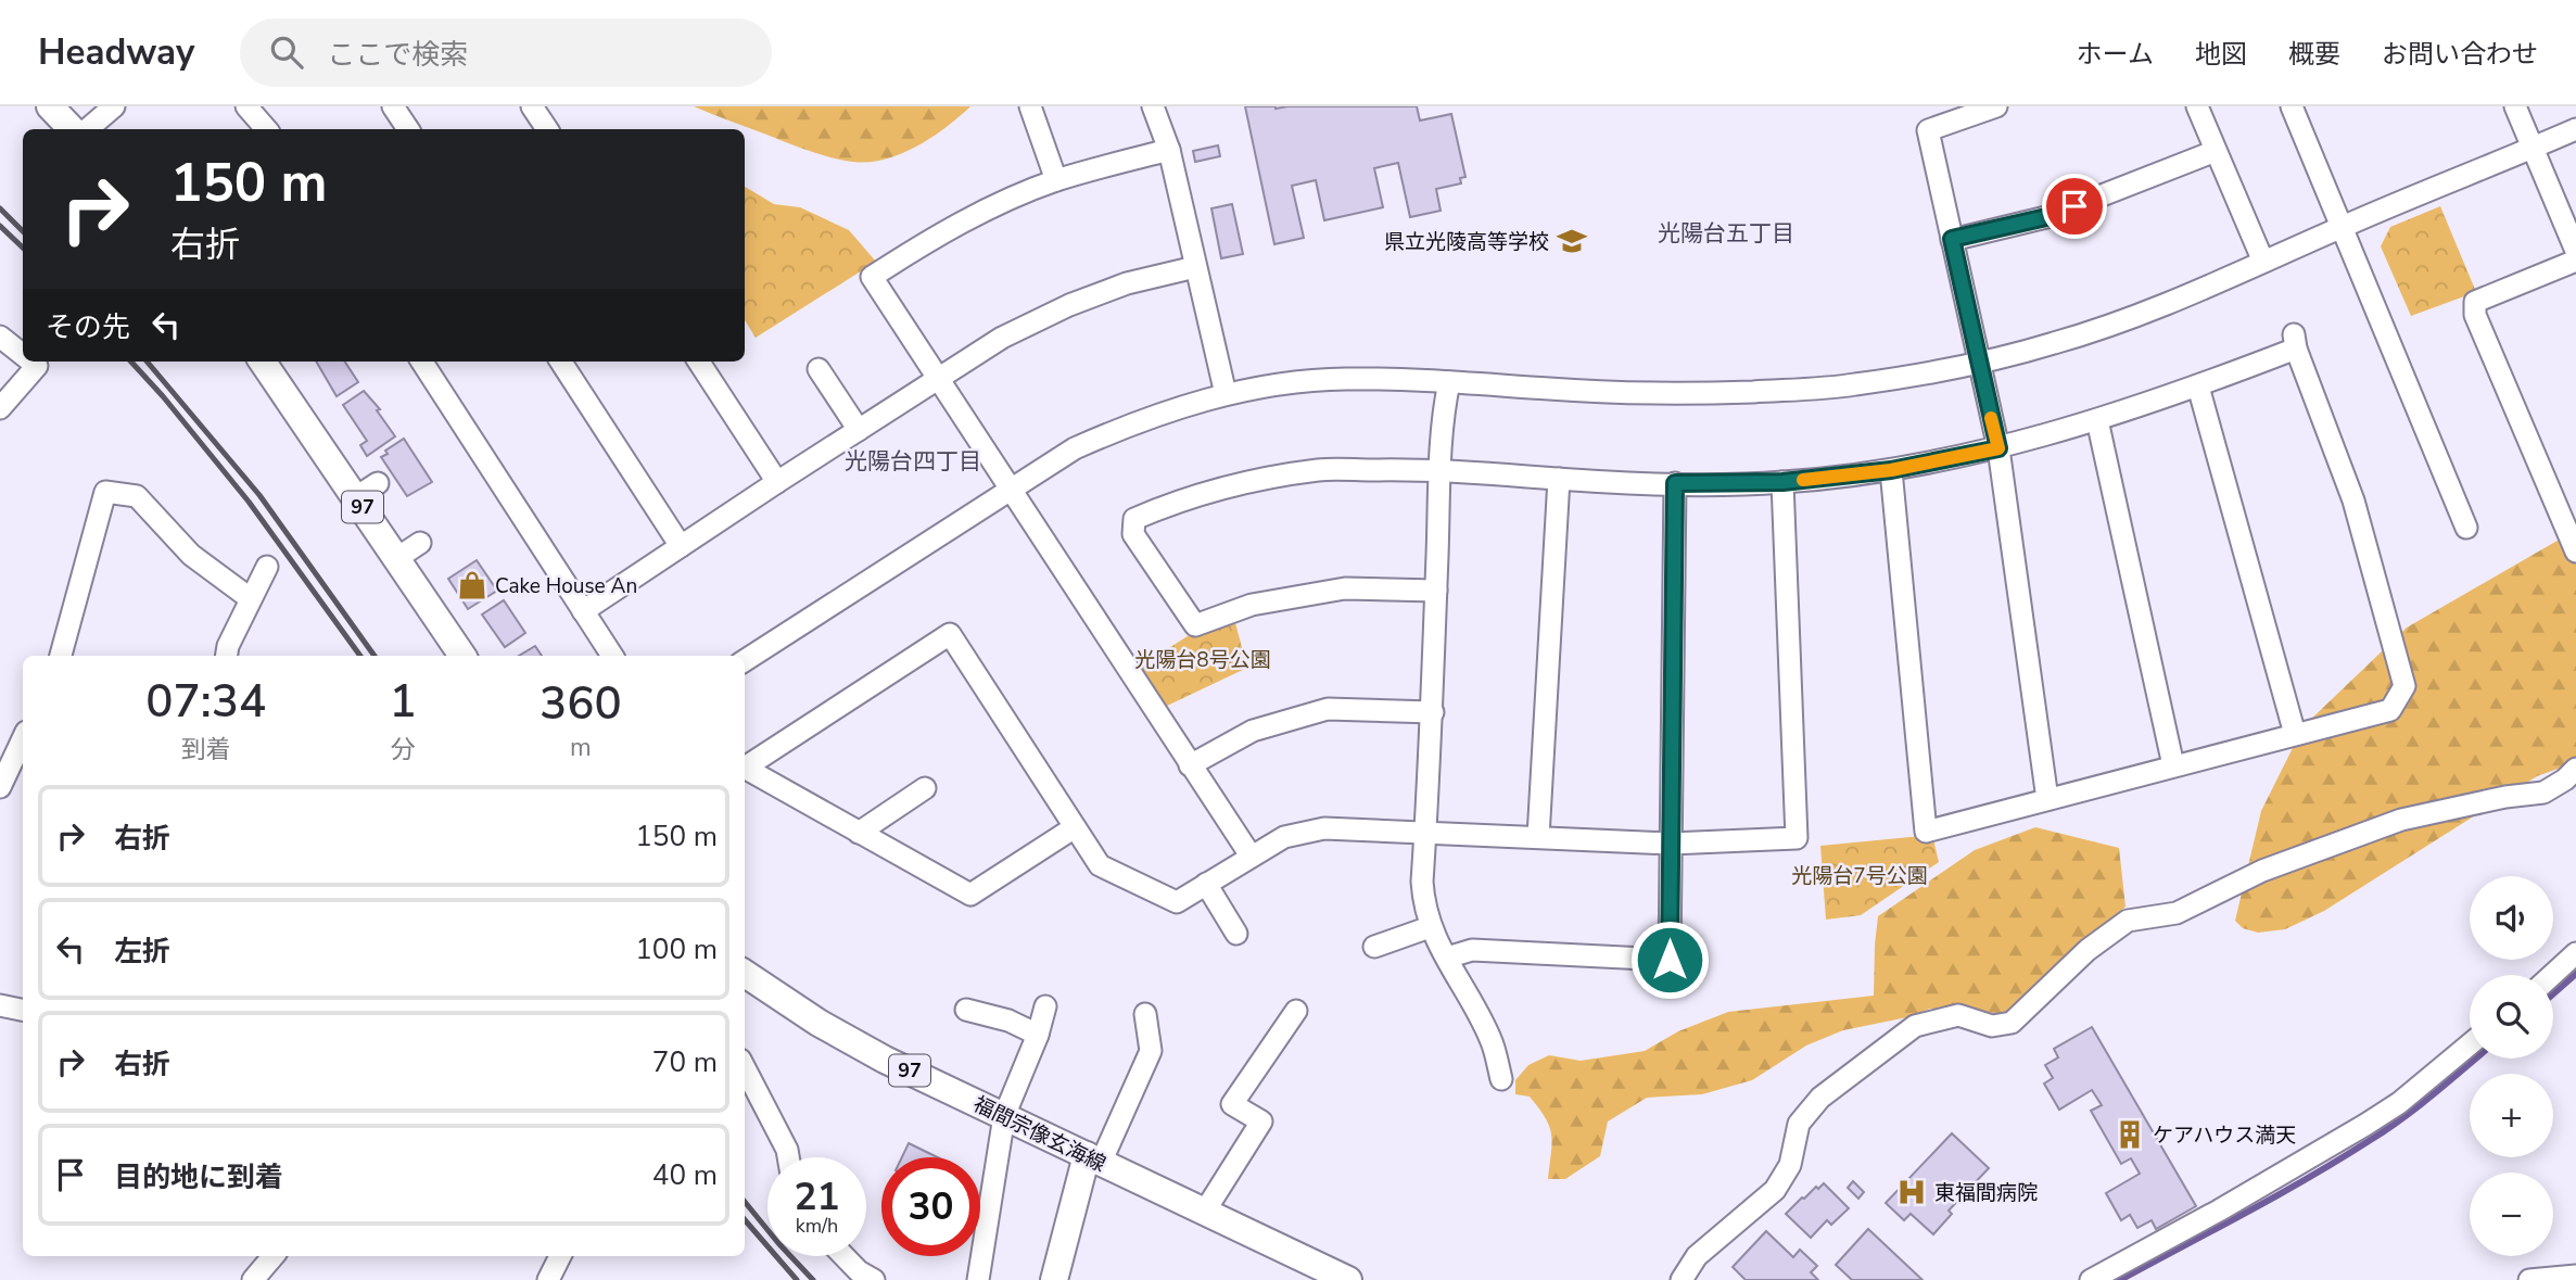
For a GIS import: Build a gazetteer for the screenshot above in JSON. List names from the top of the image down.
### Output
{
  "streets": {
    "main road": ["97", "福間宗像玄海線"]
  },
  "districts": ["光陽台五丁目", "光陽台四丁目"],
  "parks": ["光陽台8号公園", "光陽台7号公園"],
  "places": {
    "school or university": ["県立光陵高等学校"],
    "shop": ["Cake House An"],
    "building": ["ケアハウス満天"],
    "hospital": ["東福間病院"]
  },
  "page": {
    "header": "Headway",
    "search": "ここで検索",
    "nav": [
      "ホーム",
      "地図",
      "概要",
      "お問い合わせ"
    ],
    "turn": ["150 m", "右折"],
    "then": "その先",
    "eta": [
      "07:34",
      "到着",
      "1",
      "分",
      "360",
      "m"
    ],
    "list": [
      {
        "name": "右折",
        "value": "150 m"
      },
      {
        "name": "左折",
        "value": "100 m"
      },
      {
        "name": "右折",
        "value": "70 m"
      },
      {
        "name": "目的地に到着",
        "value": "40 m"
      }
    ],
    "map_buttons": ["+", "−"],
    "speed": "21 km/h",
    "limit": "30"
  }
}
